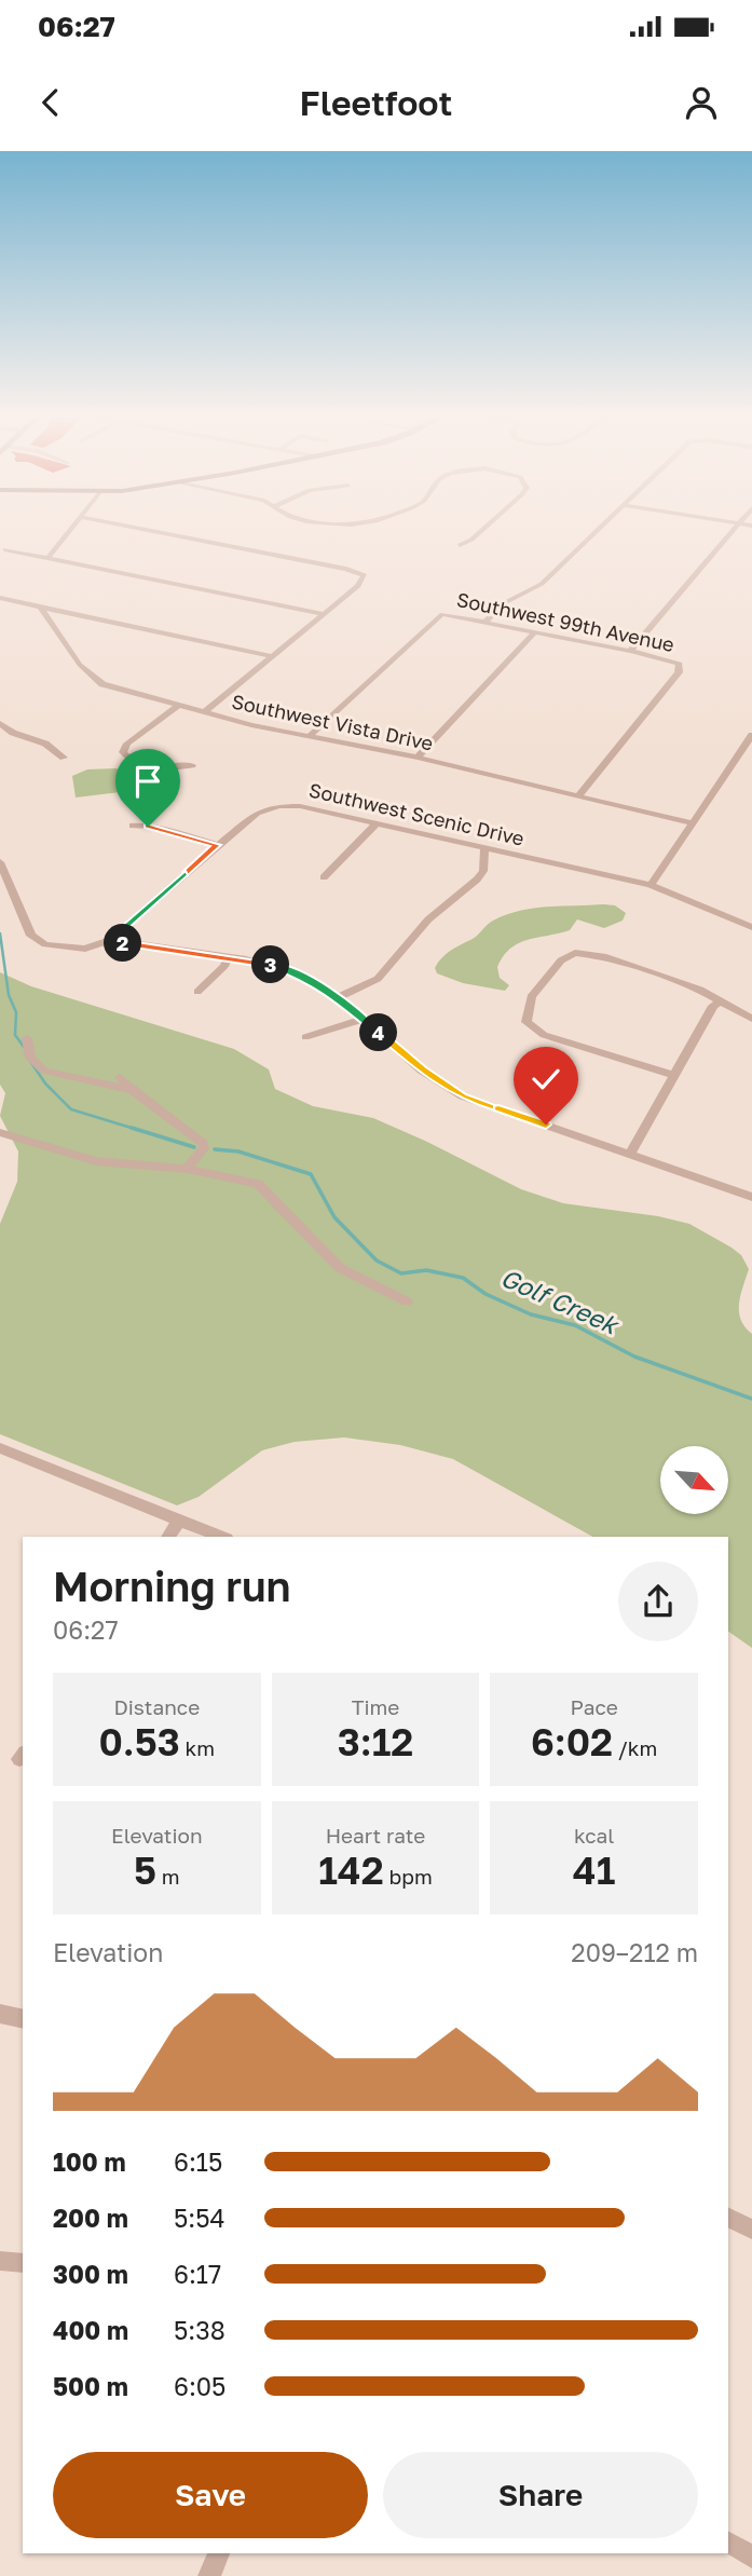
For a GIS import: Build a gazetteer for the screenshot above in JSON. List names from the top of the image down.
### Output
{
  "streets": {
    "street": ["Southwest 99th Avenue", "Southwest Vista Drive", "Southwest Scenic Drive"]
  },
  "crossings": [
    ["Southwest 99th Avenue", "Southwest Vista Drive"]
  ],
  "water": ["Golf Creek"],
  "north": "bottom right",
  "page": {
    "status": "06:27",
    "header": "Fleetfoot",
    "pins": ["2", "3", "4"],
    "heading": ["Morning run", "06:27"],
    "stats": [
      ["Distance", "0.53 km"],
      ["Time", "3:12"],
      ["Pace", "6:02 /km"],
      ["Elevation", "5 m"],
      ["Heart rate", "142 bpm"],
      ["kcal", "41"]
    ],
    "chart": ["Elevation", "209–212 m"],
    "list": [
      {
        "name": "100 m",
        "note": "6:15"
      },
      {
        "name": "200 m",
        "note": "5:54"
      },
      {
        "name": "300 m",
        "note": "6:17"
      },
      {
        "name": "400 m",
        "note": "5:38"
      },
      {
        "name": "500 m",
        "note": "6:05"
      }
    ],
    "buttons": ["Save", "Share"]
  }
}
